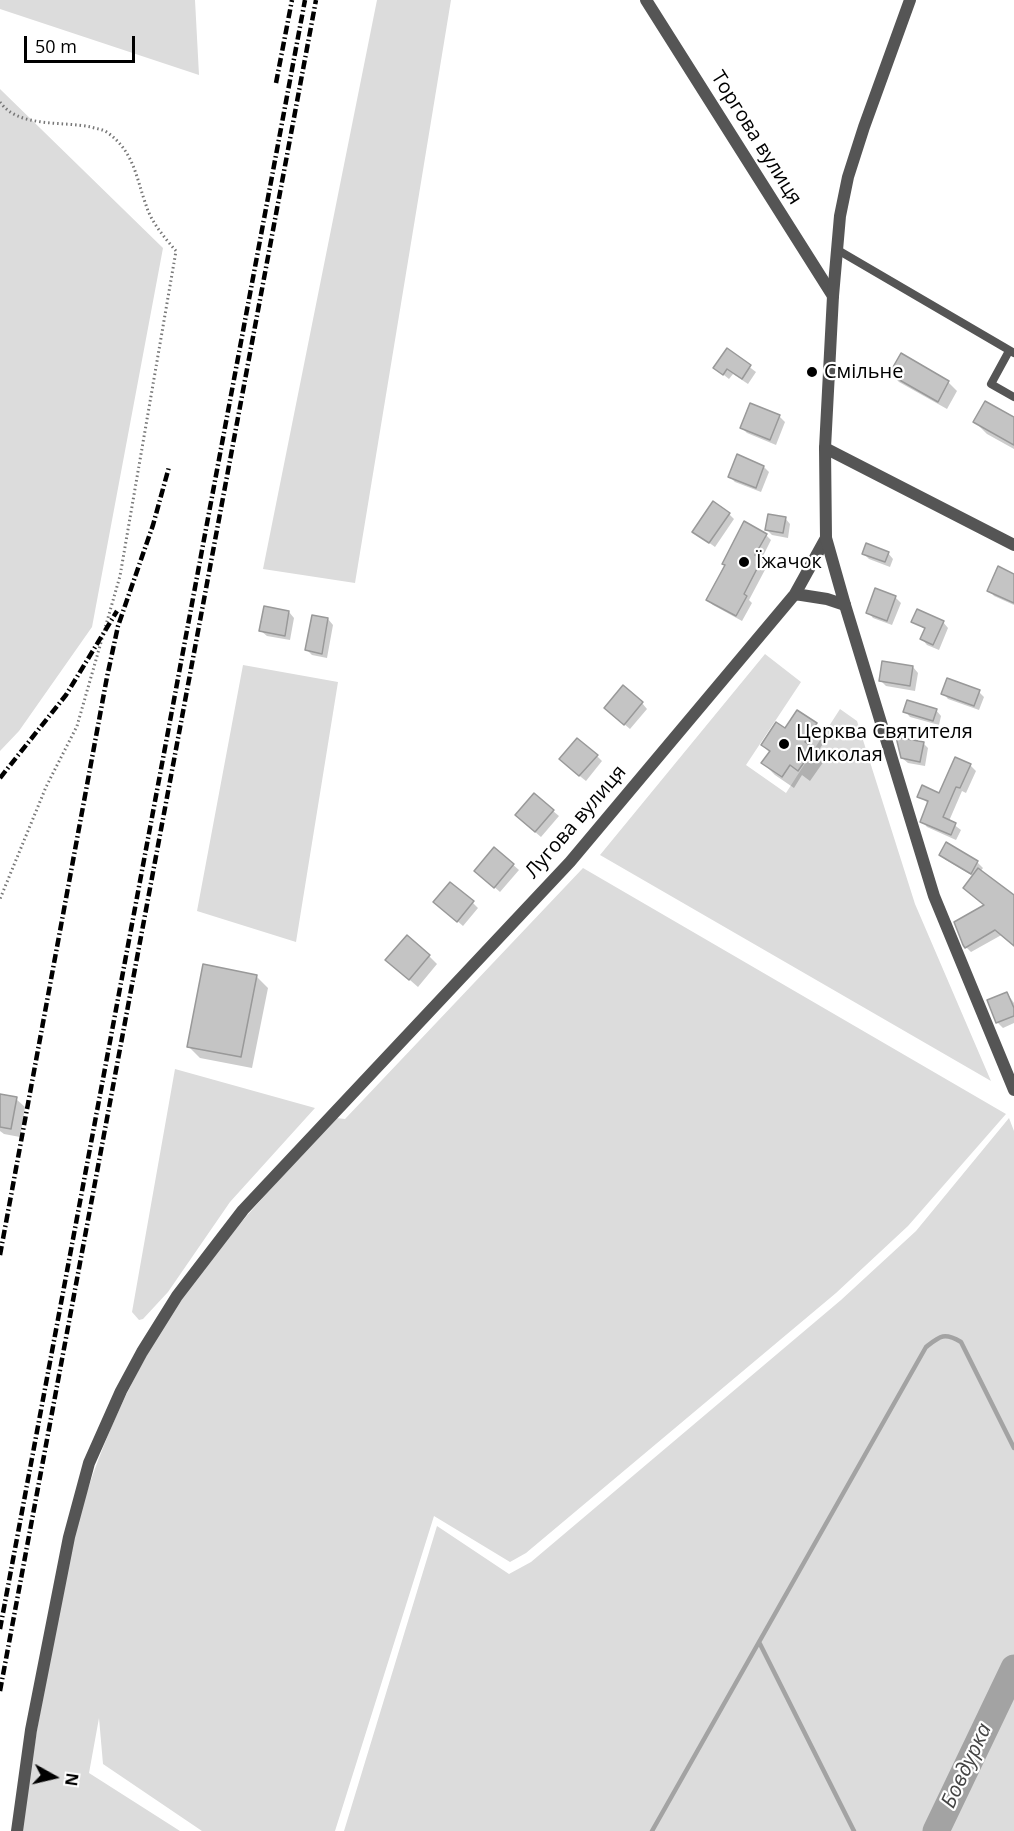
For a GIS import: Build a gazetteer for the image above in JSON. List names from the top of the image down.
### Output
{
  "streets": {
    "street": ["Торгова вулиця", "Лугова вулиця"]
  },
  "water": ["Бовдурка"],
  "places": ["Смільне", "Їжачок", "Церква Святителя Миколая"],
  "scale_bar": "50 m",
  "north": "right"
}
